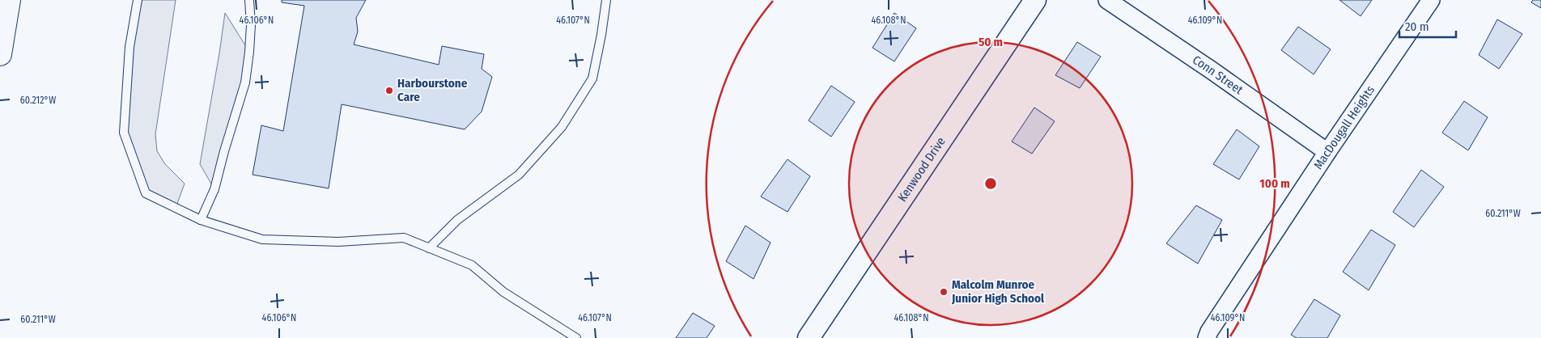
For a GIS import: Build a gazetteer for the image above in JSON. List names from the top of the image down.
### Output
{
  "streets": {
    "street": ["Conn Street", "MacDougall Heights", "Kenwood Drive"]
  },
  "crossings": [
    ["Conn Street", "MacDougall Heights"]
  ],
  "places": ["Harbourstone Care", "Malcolm Munroe Junior High School"],
  "scale_bar": "20 m",
  "coordinates": [
    "46.107°N",
    "46.109°N",
    "46.106°N",
    "46.108°N",
    "60.212°W",
    "60.211°W"
  ],
  "rings": ["50 m", "100 m"]
}
